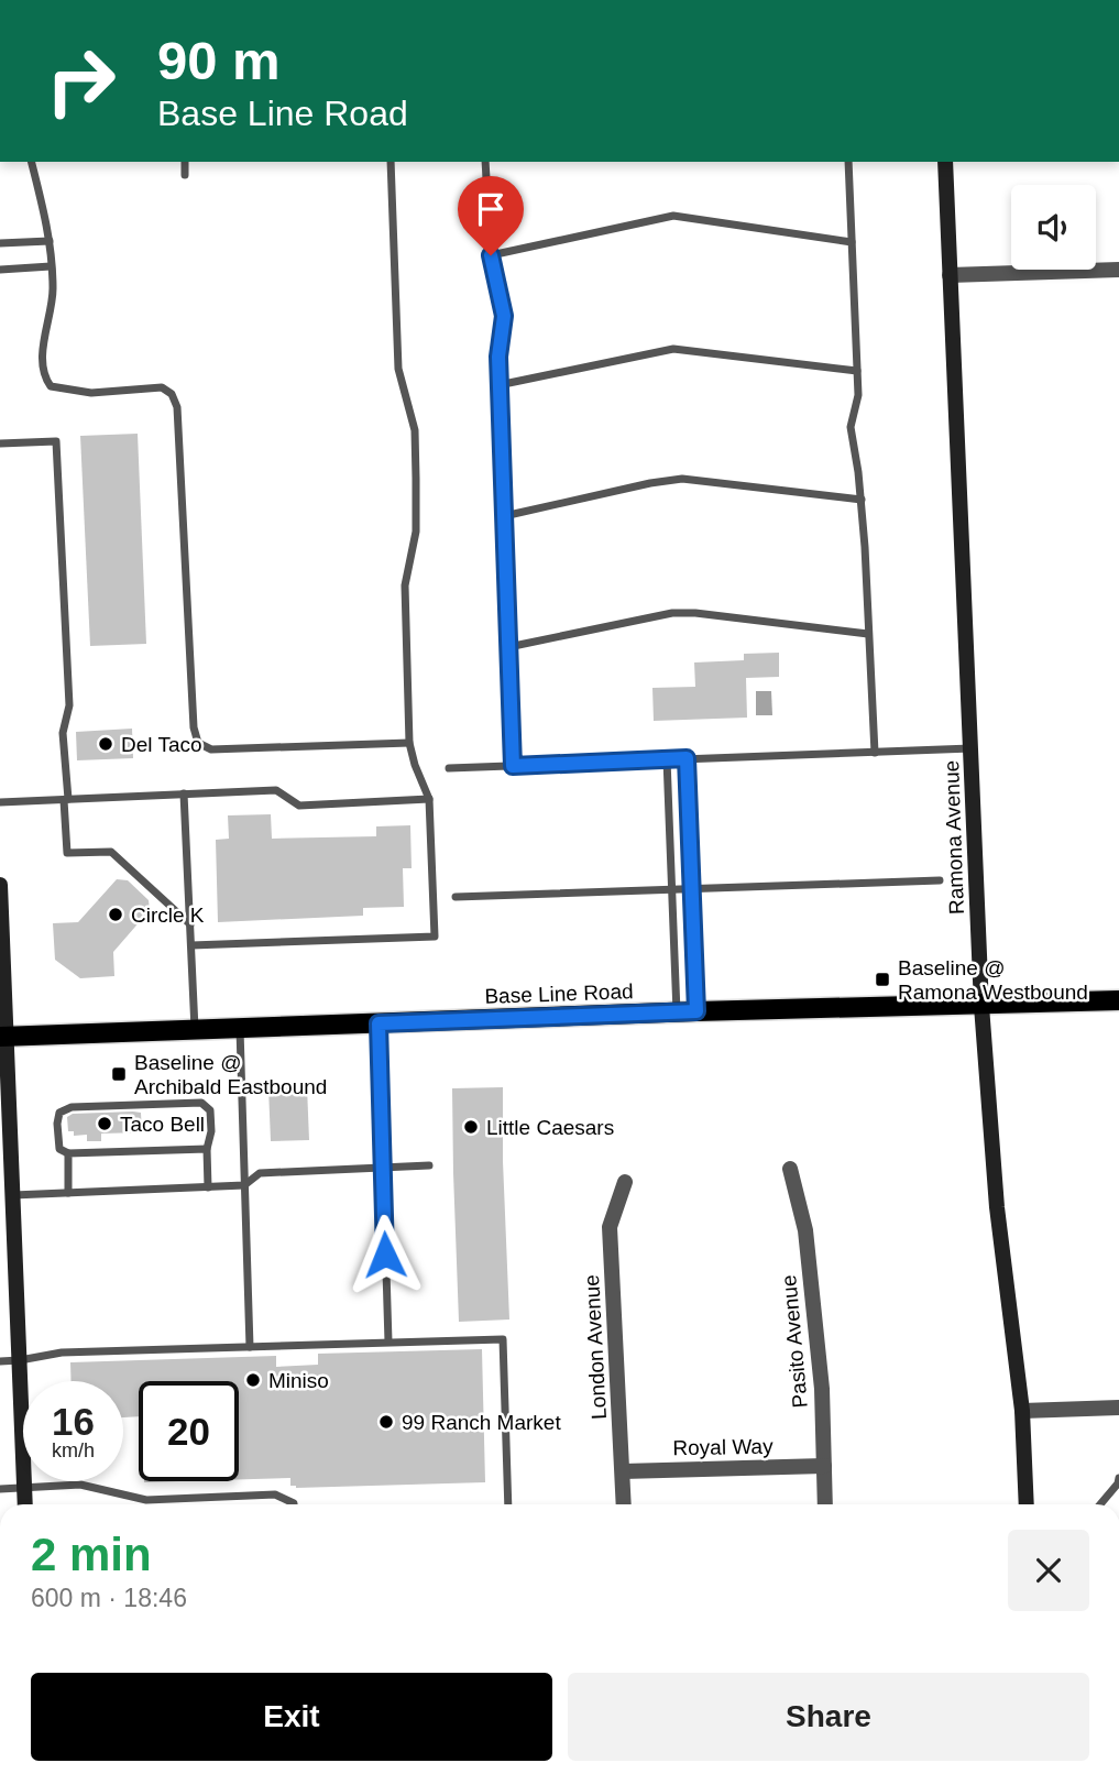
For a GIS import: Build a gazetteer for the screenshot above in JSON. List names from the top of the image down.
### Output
{
  "streets": {
    "main road": ["Base Line Road"],
    "street": [
      "Ramona Avenue",
      "Pasito Avenue",
      "London Avenue",
      "Royal Way"
    ]
  },
  "crossings": [
    ["Ramona Avenue", "Base Line Road"],
    ["Pasito Avenue", "Royal Way"],
    ["London Avenue", "Royal Way"]
  ],
  "places": {
    "other": [
      "Del Taco",
      "Circle K",
      "Taco Bell",
      "Little Caesars",
      "Miniso",
      "99 Ranch Market"
    ],
    "transit": ["Baseline @ Ramona Westbound", "Baseline @ Archibald Eastbound"]
  },
  "page": {
    "turn": ["90 m", "Base Line Road"],
    "speed": "16 km/h",
    "limit": "20",
    "heading": ["2 min", "600 m · 18:46"],
    "buttons": ["Exit", "Share"]
  }
}
